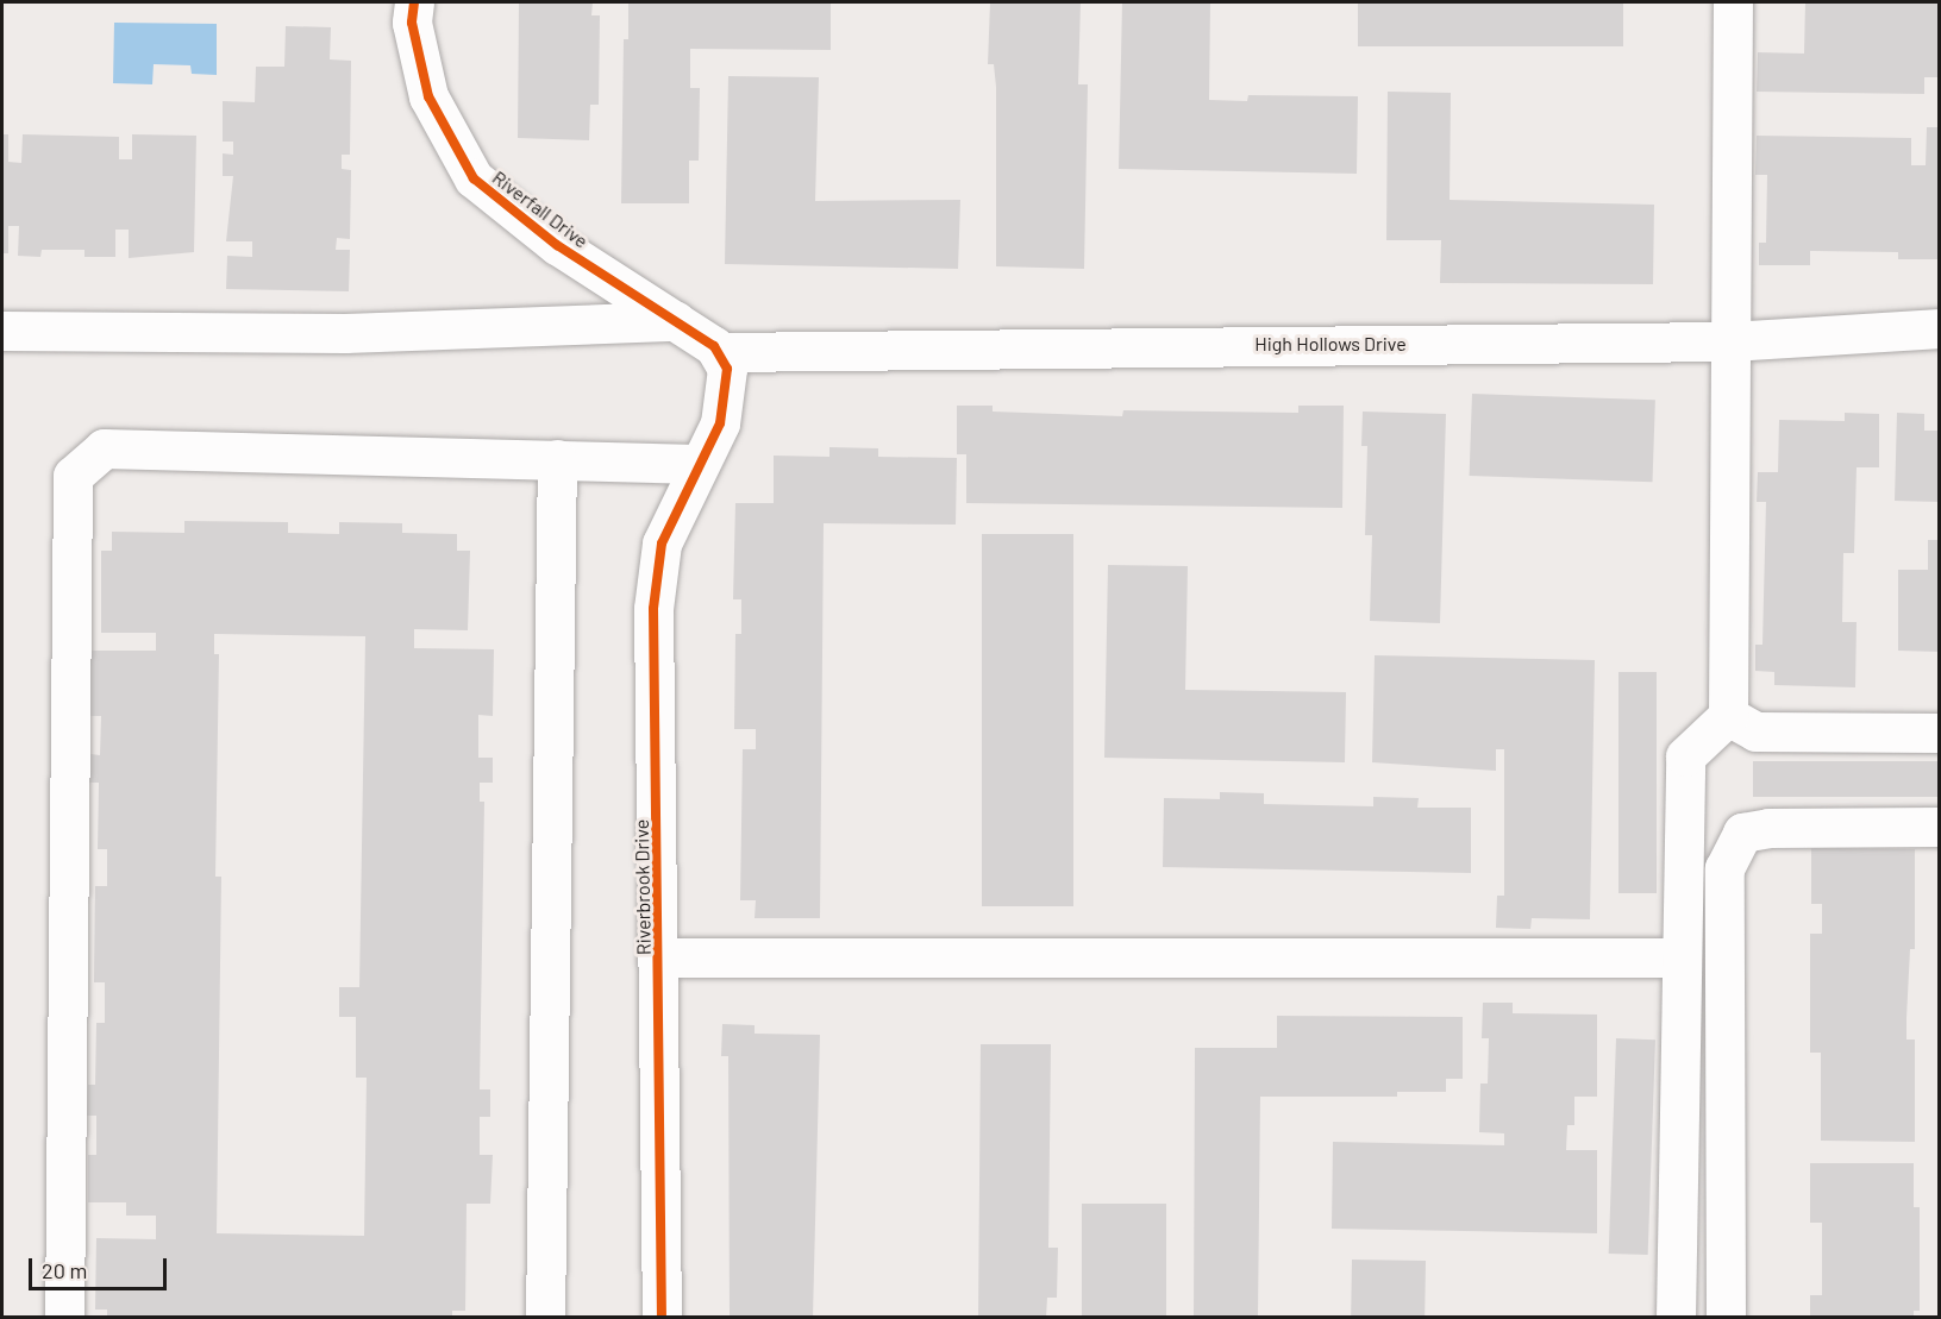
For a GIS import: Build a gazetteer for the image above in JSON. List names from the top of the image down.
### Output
{
  "streets": {
    "street": ["Riverfall Drive", "High Hollows Drive", "Riverbrook Drive"]
  },
  "scale_bar": "20 m"
}
